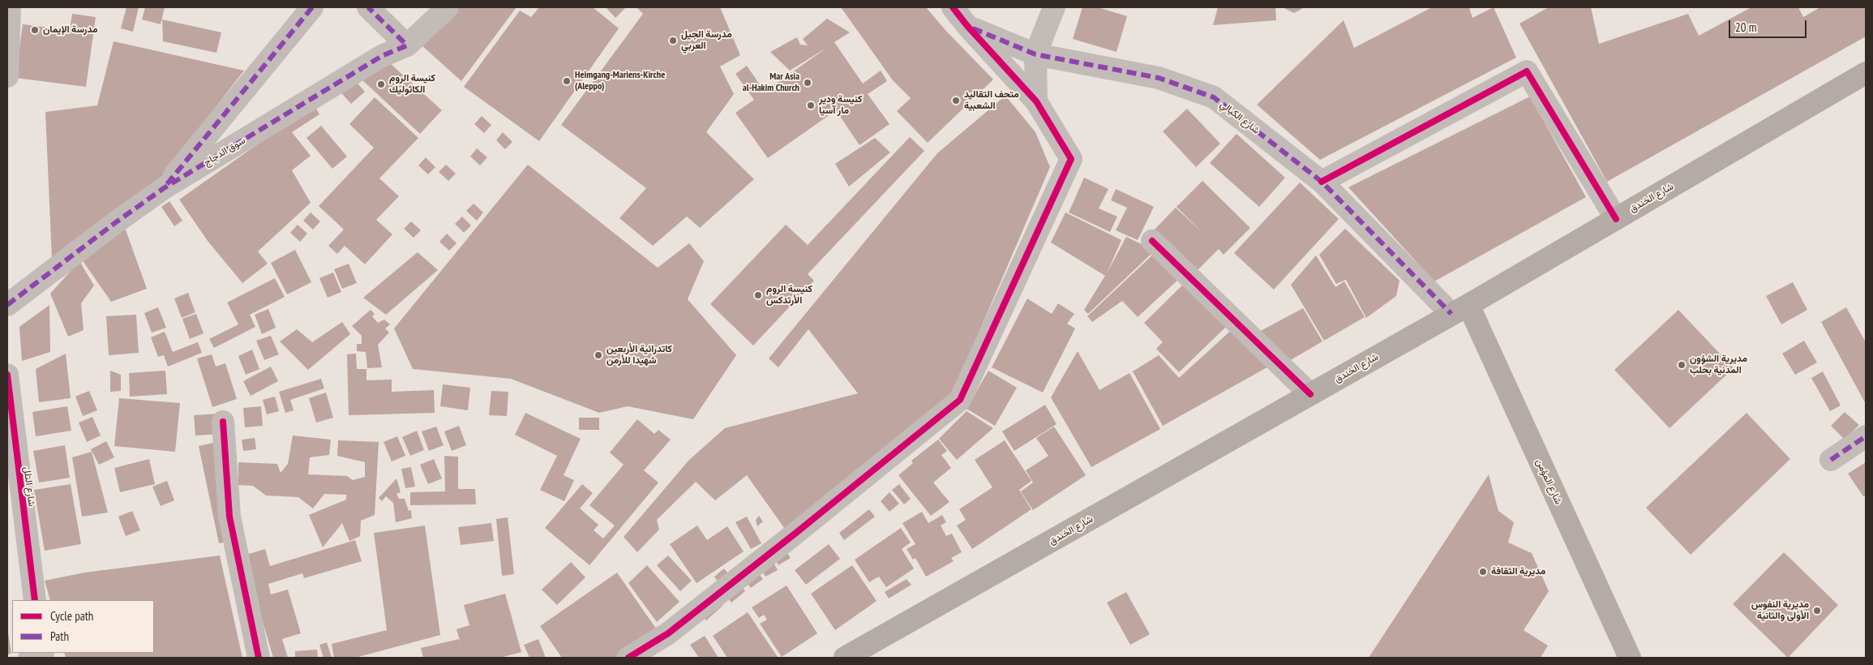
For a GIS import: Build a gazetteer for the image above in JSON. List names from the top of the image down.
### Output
{
  "streets": {
    "main road": ["شارع الخندق", "شارع المؤمن"],
    "street": ["شارع الكيالي", "سوق الدجاج", "شارع التلل"]
  },
  "crossings": [
    ["شارع الكيالي", "شارع الخندق"],
    ["شارع الكيالي", "شارع المؤمن"],
    ["شارع الخندق", "شارع المؤمن"]
  ],
  "places": [
    "مدرسة الإيمان",
    "مدرسة الجيل العربي",
    "Heimgang-Mariens-Kirche (Aleppo)",
    "Mar Asia al-Hakim Church",
    "كنيسة الروم الكاثوليك",
    "متحف التقاليد الشعبية",
    "كنيسة ودير مار آسيا",
    "كنيسة الروم الأرتدكس",
    "كاتدرائية الأربعين شهيدا للأرمن",
    "مديرية الشؤون المدنية بحلب",
    "مديرية الثقافة",
    "مديرية النفوس الأولى والثانية"
  ],
  "legend": ["Cycle path", "Path"],
  "scale_bar": "20 m"
}
